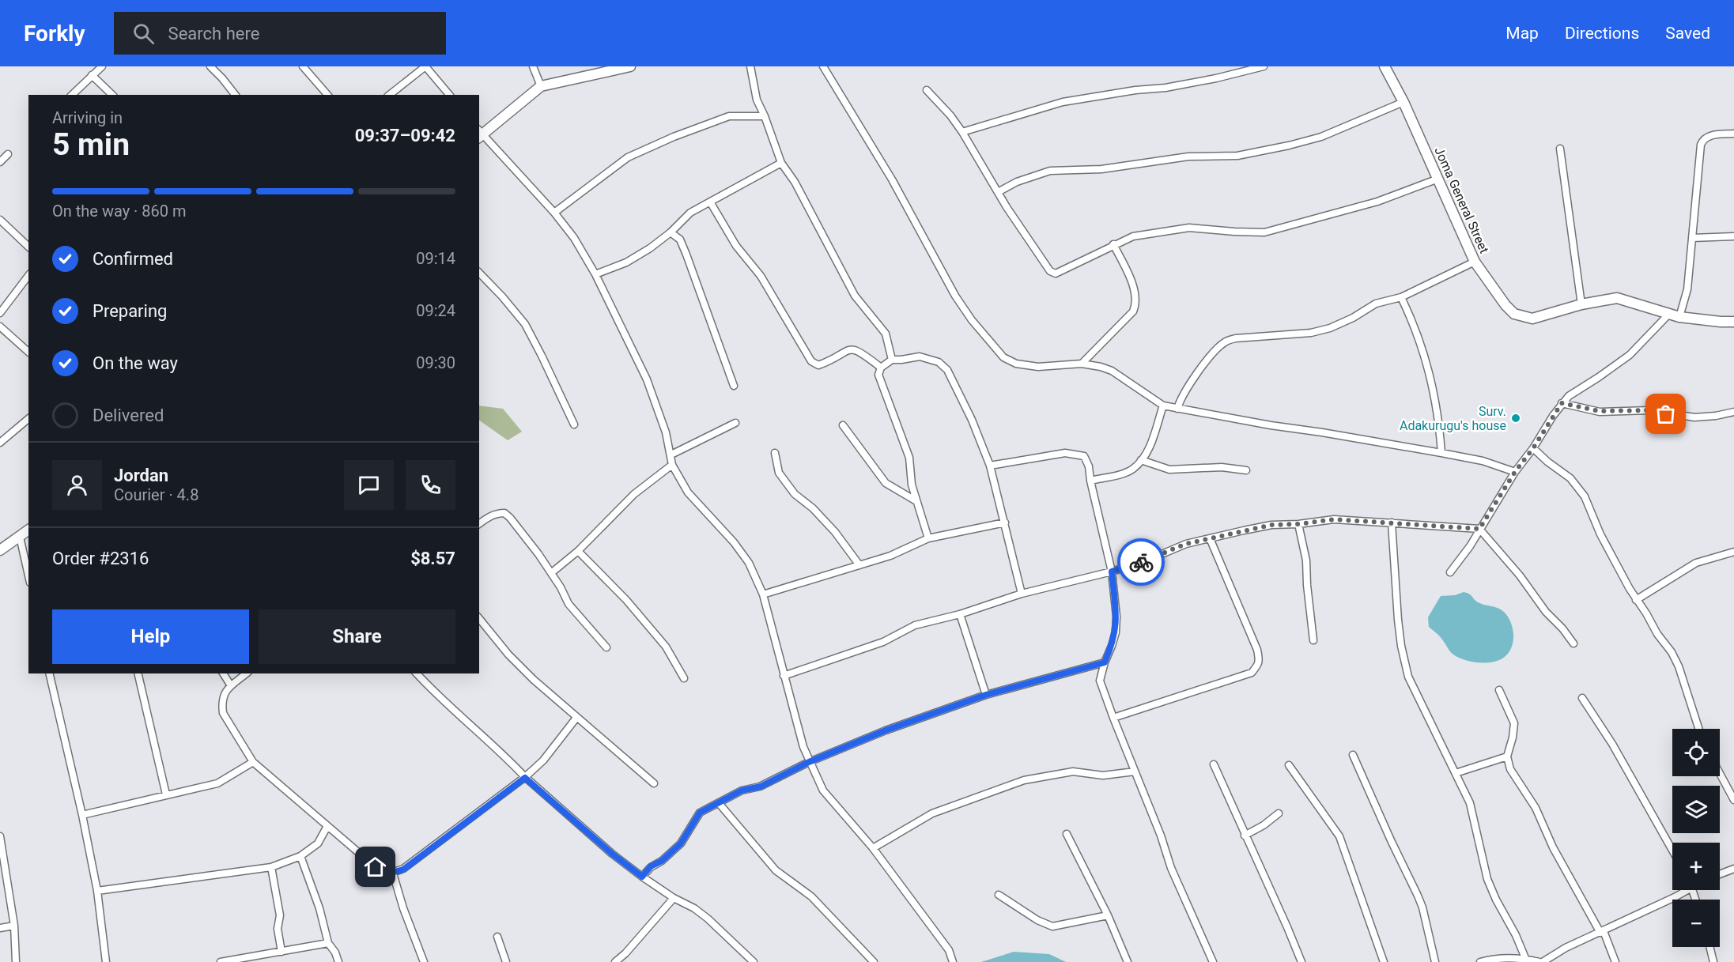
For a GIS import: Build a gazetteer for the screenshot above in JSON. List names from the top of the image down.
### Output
{
  "streets": {
    "street": ["Joma General Street"]
  },
  "places": ["Surv. Adakurugu's house"],
  "page": {
    "header": "Forkly",
    "search": "Search here",
    "nav": ["Map", "Directions", "Saved"],
    "heading": ["5 min", "Arriving in", "09:37–09:42"],
    "panel": [
      "Jordan",
      "Courier · 4.8",
      "Order #2316",
      "$8.57"
    ],
    "bar": "On the way · 860 m",
    "list": [
      ["Confirmed", "09:14"],
      ["Preparing", "09:24"],
      ["On the way", "09:30"],
      "Delivered"
    ],
    "buttons": ["Help", "Share"],
    "map_buttons": ["+", "−"]
  }
}
